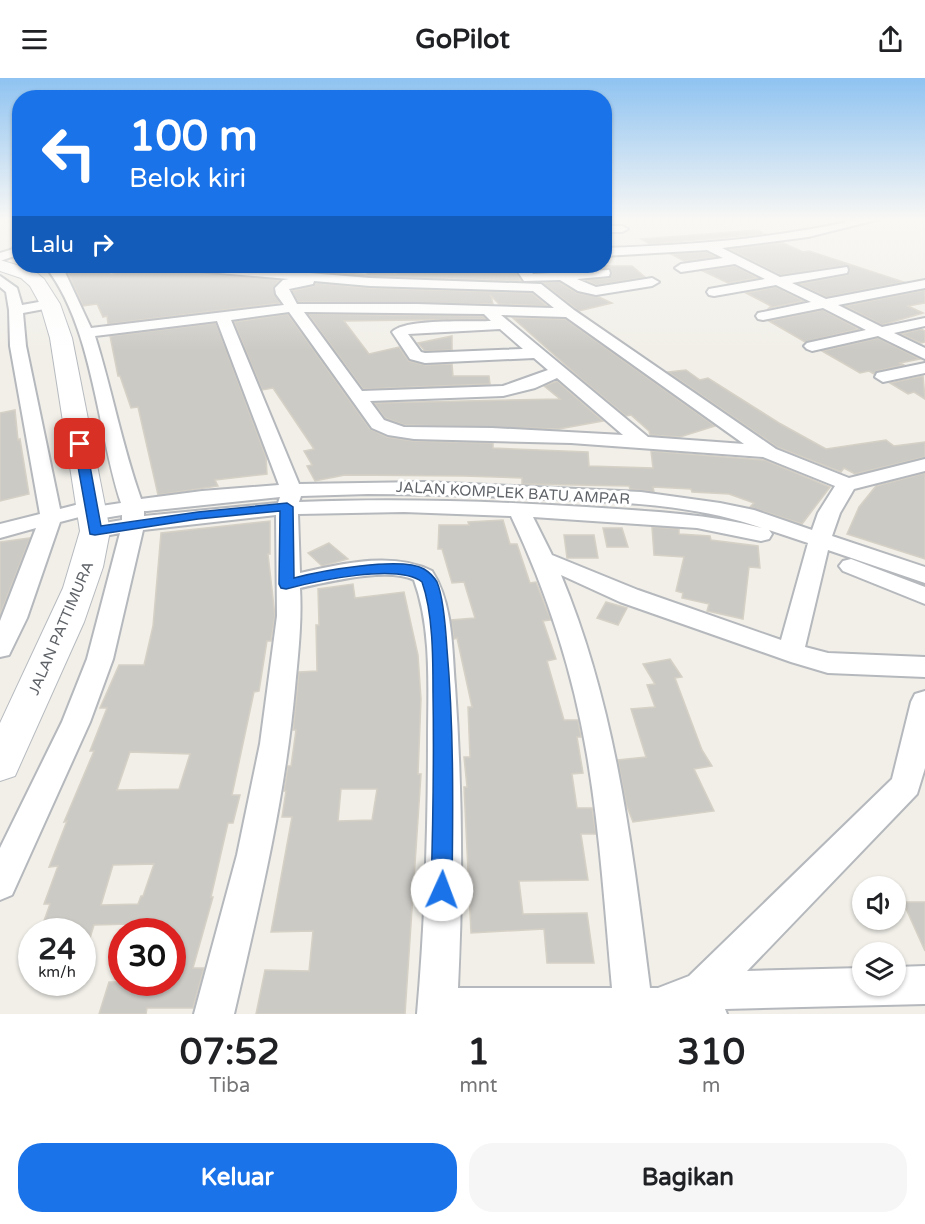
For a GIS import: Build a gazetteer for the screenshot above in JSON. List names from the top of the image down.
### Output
{
  "streets": {
    "street": ["JALAN KOMPLEK BATU AMPAR", "JALAN PATTIMURA"]
  },
  "crossings": [
    ["JALAN KOMPLEK BATU AMPAR", "JALAN PATTIMURA"]
  ],
  "page": {
    "header": "GoPilot",
    "turn": ["100 m", "Belok kiri"],
    "then": "Lalu",
    "speed": "24 km/h",
    "limit": "30",
    "eta": [
      "07:52",
      "Tiba",
      "1",
      "mnt",
      "310",
      "m"
    ],
    "buttons": ["Keluar", "Bagikan"]
  }
}
